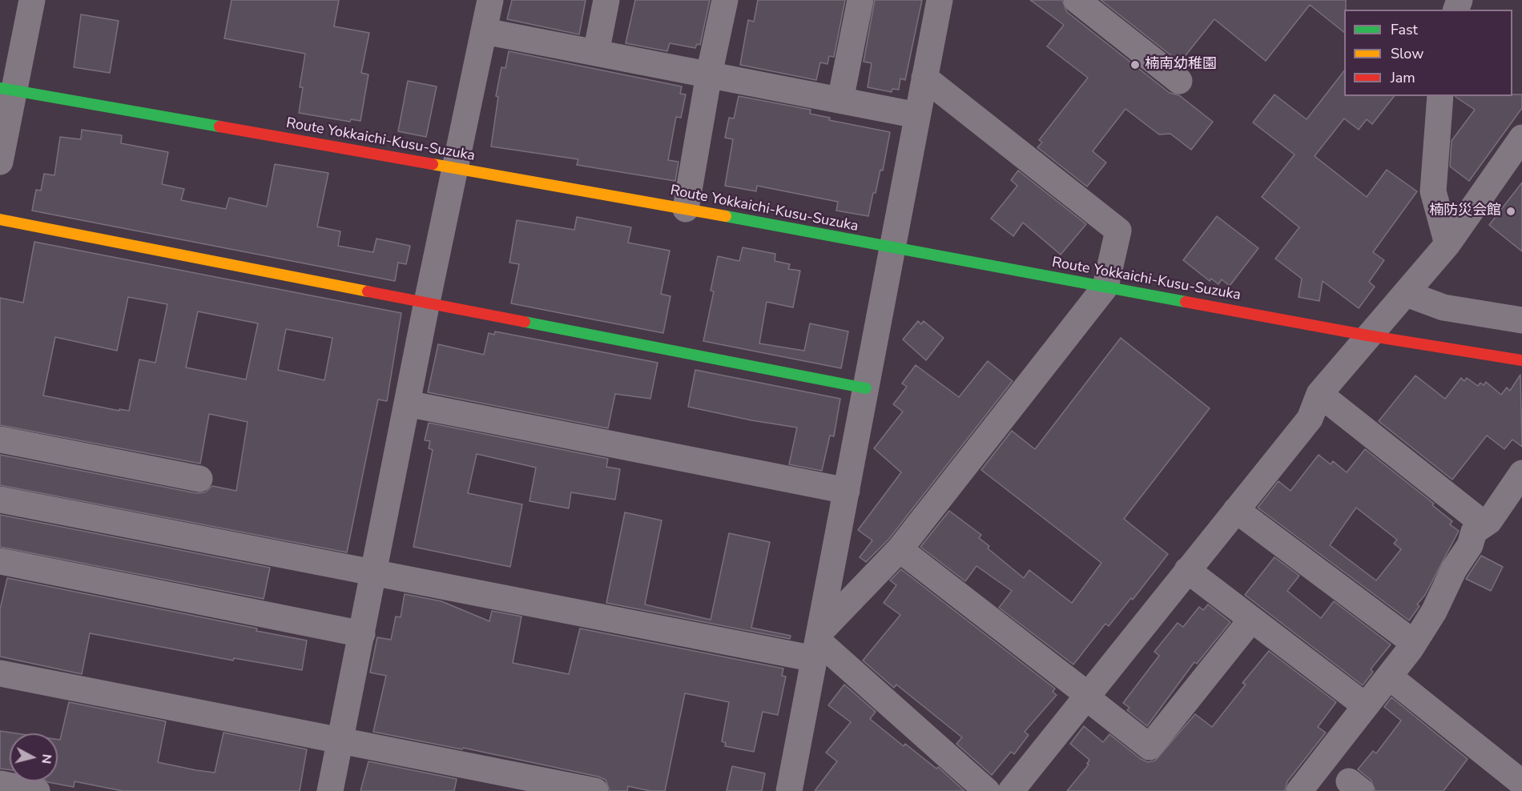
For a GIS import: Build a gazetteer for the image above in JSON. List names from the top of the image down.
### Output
{
  "streets": {
    "main road": ["Route Yokkaichi-Kusu-Suzuka"]
  },
  "places": ["楠南幼稚園", "楠防災会館"],
  "legend": ["Fast", "Slow", "Jam"],
  "north": "right"
}
